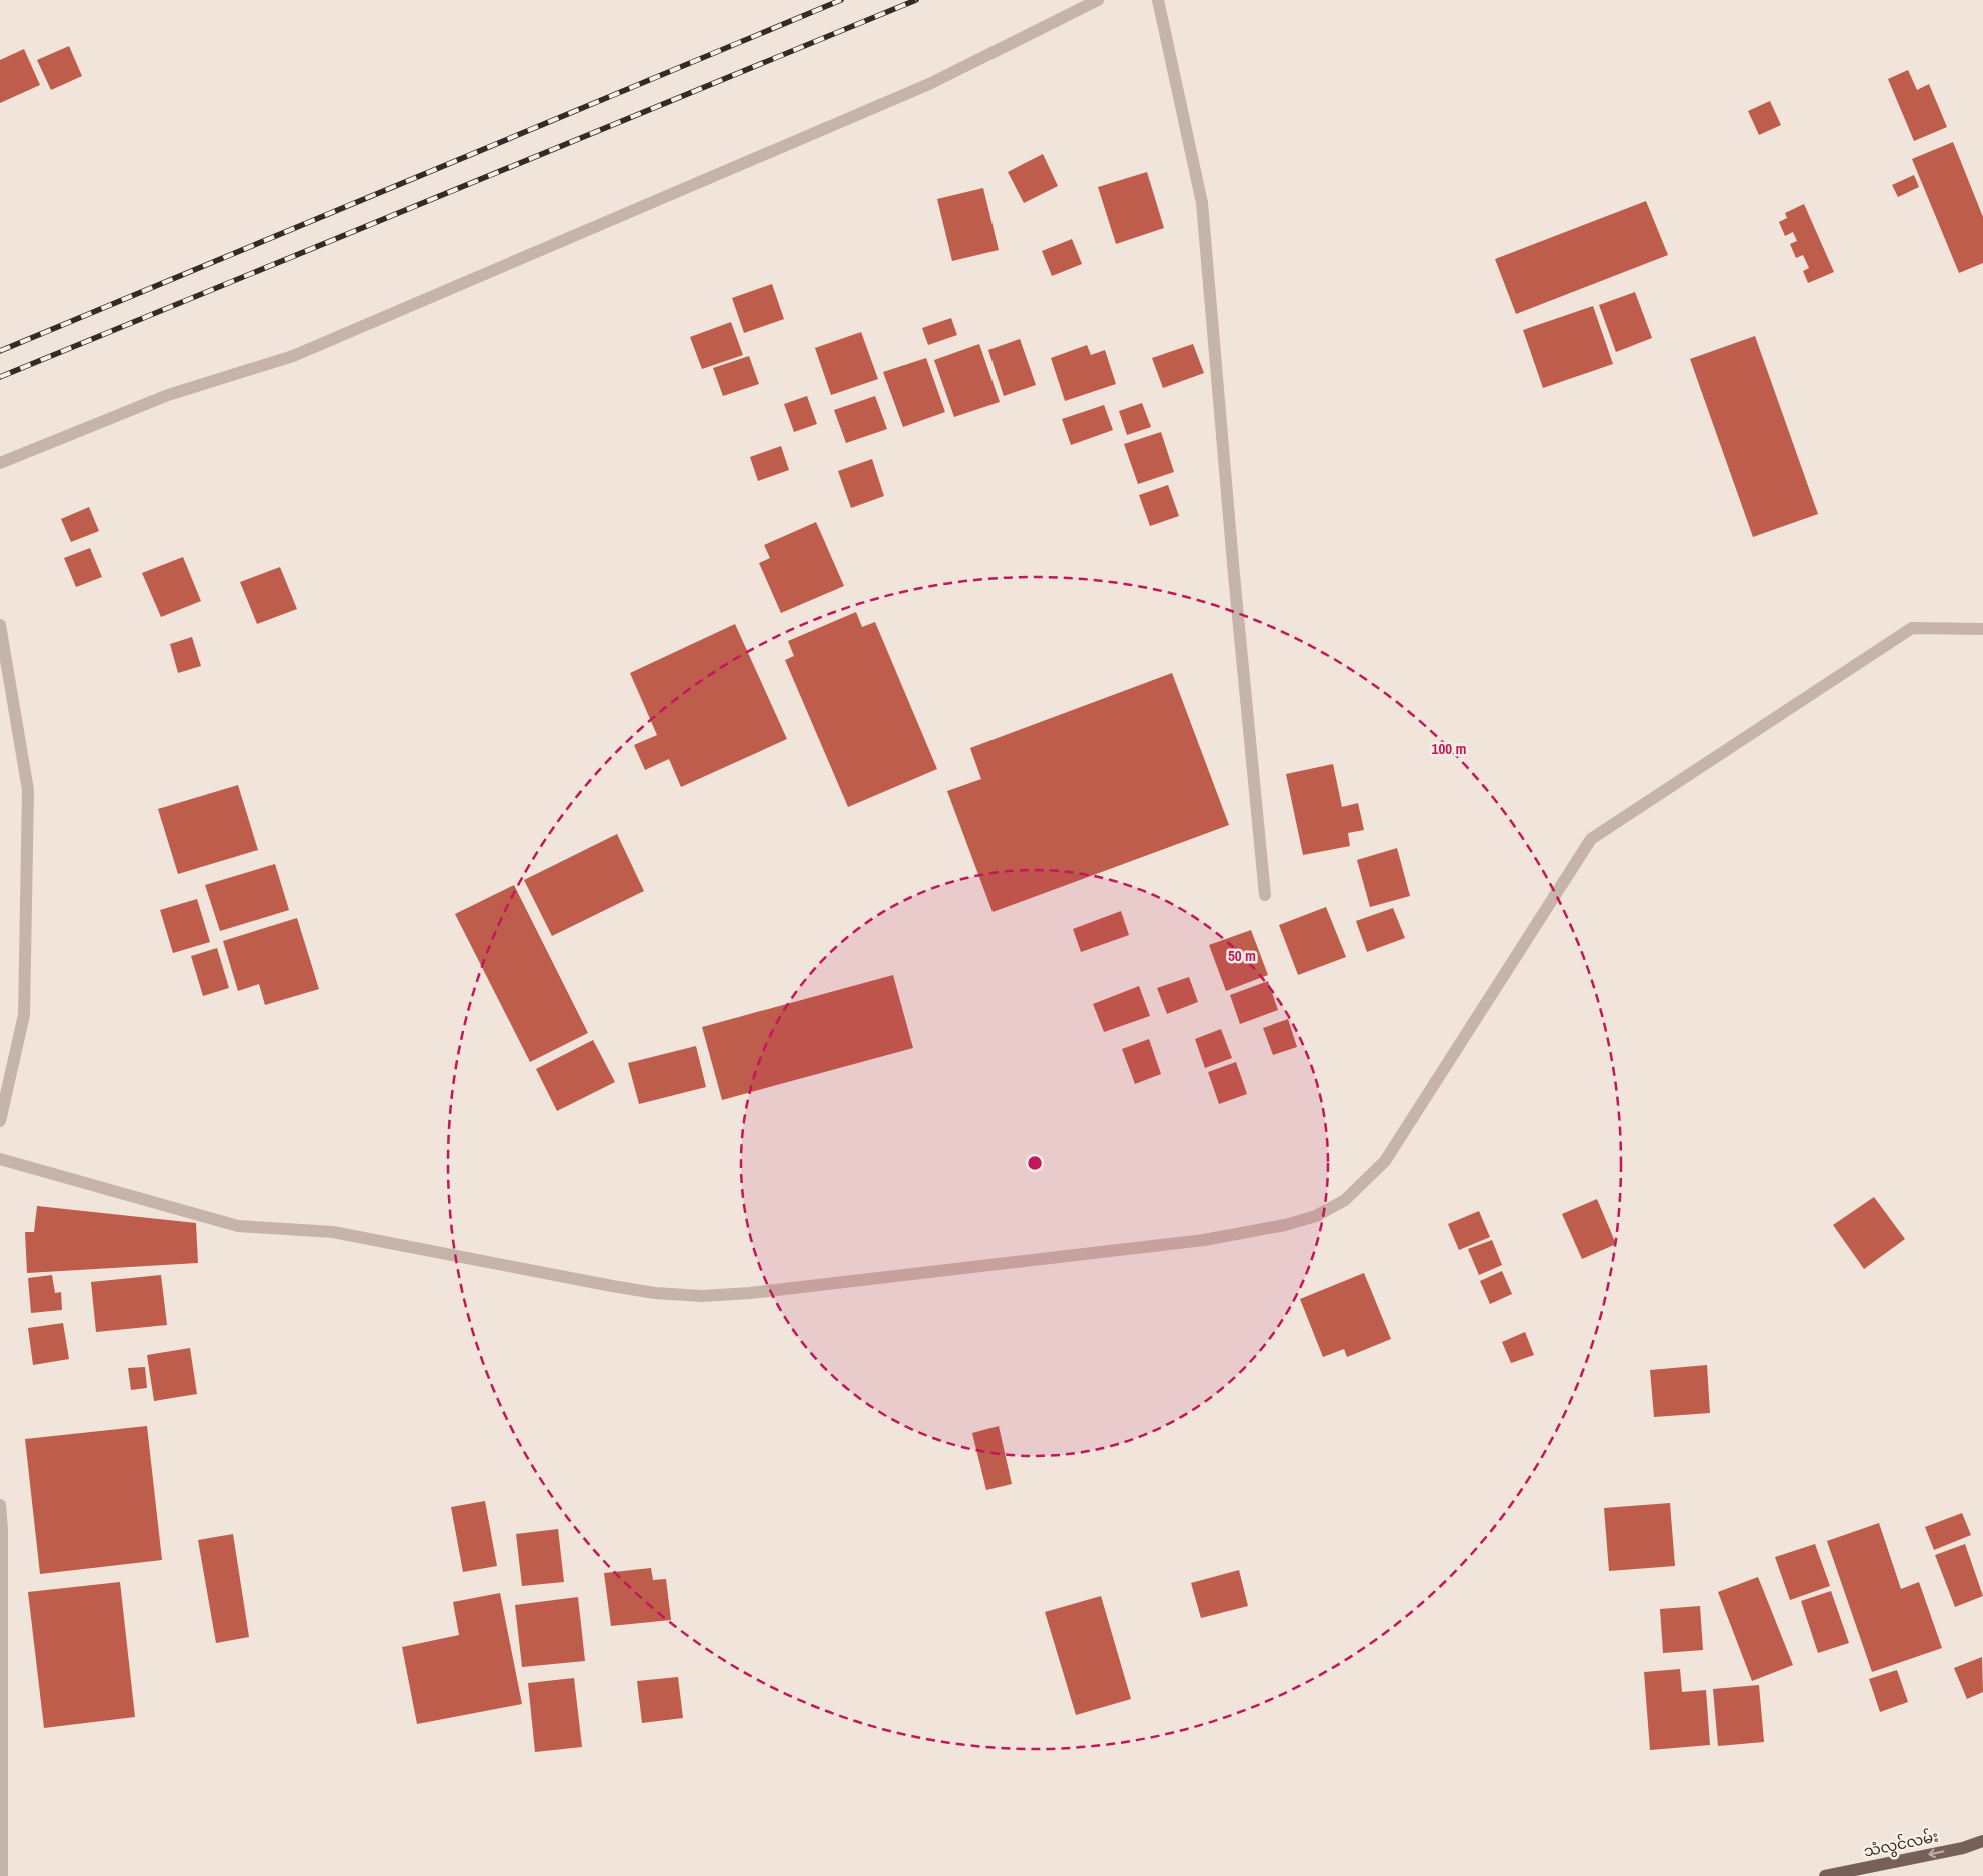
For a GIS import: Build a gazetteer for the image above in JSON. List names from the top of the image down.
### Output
{
  "streets": {
    "main road": ["သံလွင်လမ်း"]
  },
  "one_way": ["သံလွင်လမ်း"],
  "rings": ["100 m", "50 m"]
}
